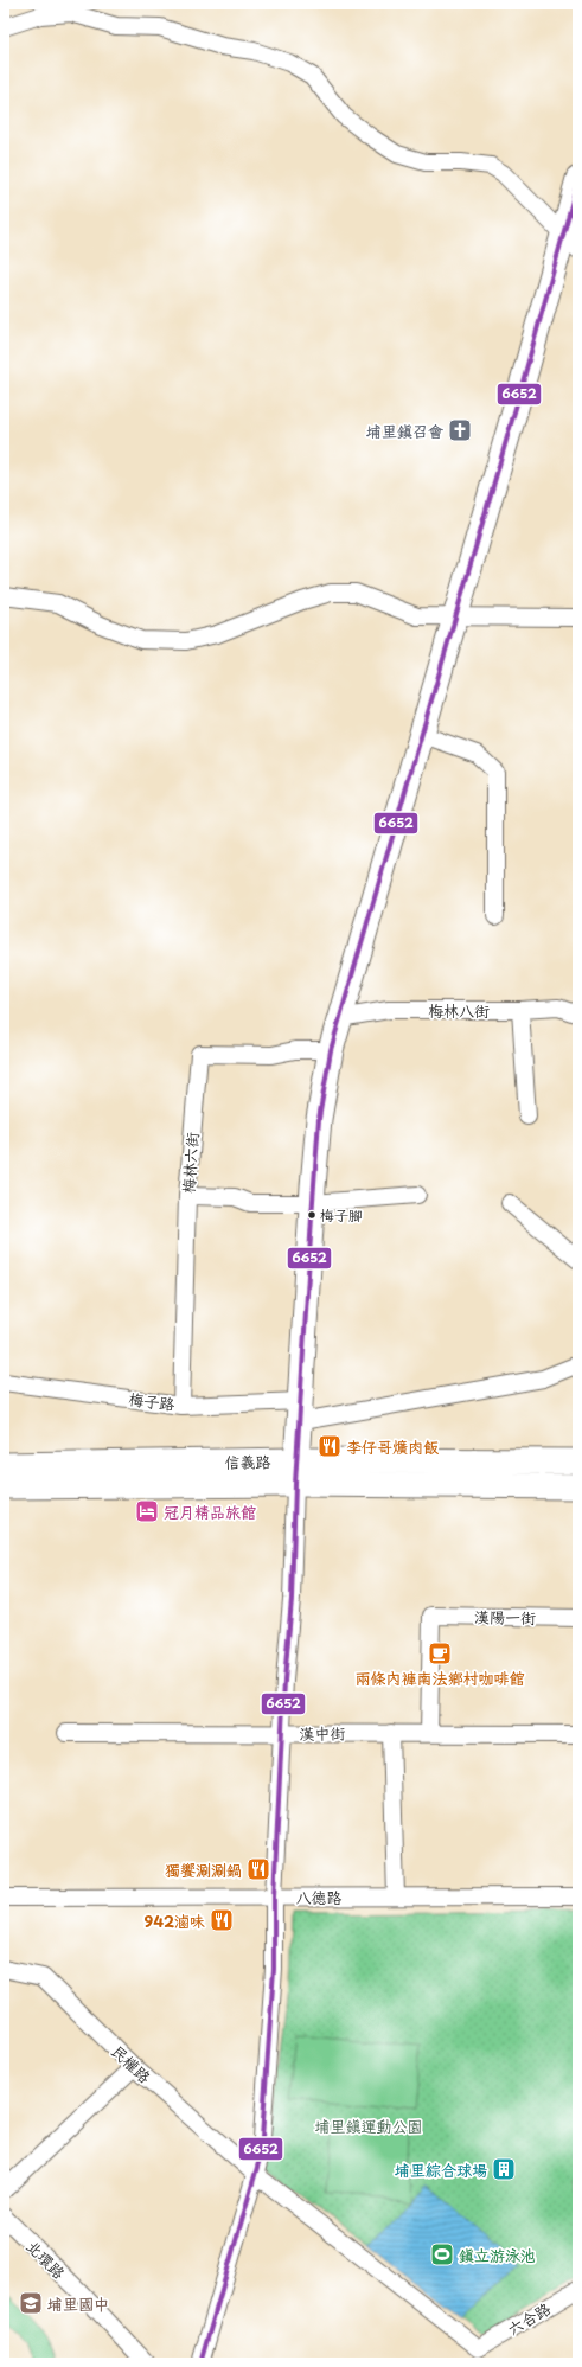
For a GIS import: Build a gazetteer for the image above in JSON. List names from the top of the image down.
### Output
{
  "streets": {
    "main road": ["信義路"],
    "street": [
      "梅林八街",
      "梅林六街",
      "梅子路",
      "漢陽一街",
      "漢中街",
      "八德路",
      "民權路",
      "北環路",
      "六合路"
    ]
  },
  "crossings": [
    ["梅林六街", "梅子路"],
    ["漢陽一街", "漢中街"],
    ["民權路", "六合路"]
  ],
  "parks": ["埔里鎮運動公園"],
  "places": {
    "church": ["埔里鎮召會"],
    "other": ["梅子腳"],
    "restaurant": ["李仔哥爌肉飯", "獨饗涮涮鍋", "942滷味"],
    "hotel": ["冠月精品旅館"],
    "cafe": ["兩條內褲南法鄉村咖啡館"],
    "building": ["埔里綜合球場"],
    "sports": ["鎮立游泳池"],
    "school or university": ["埔里國中"]
  },
  "lines": ["transit line 6652"]
}
